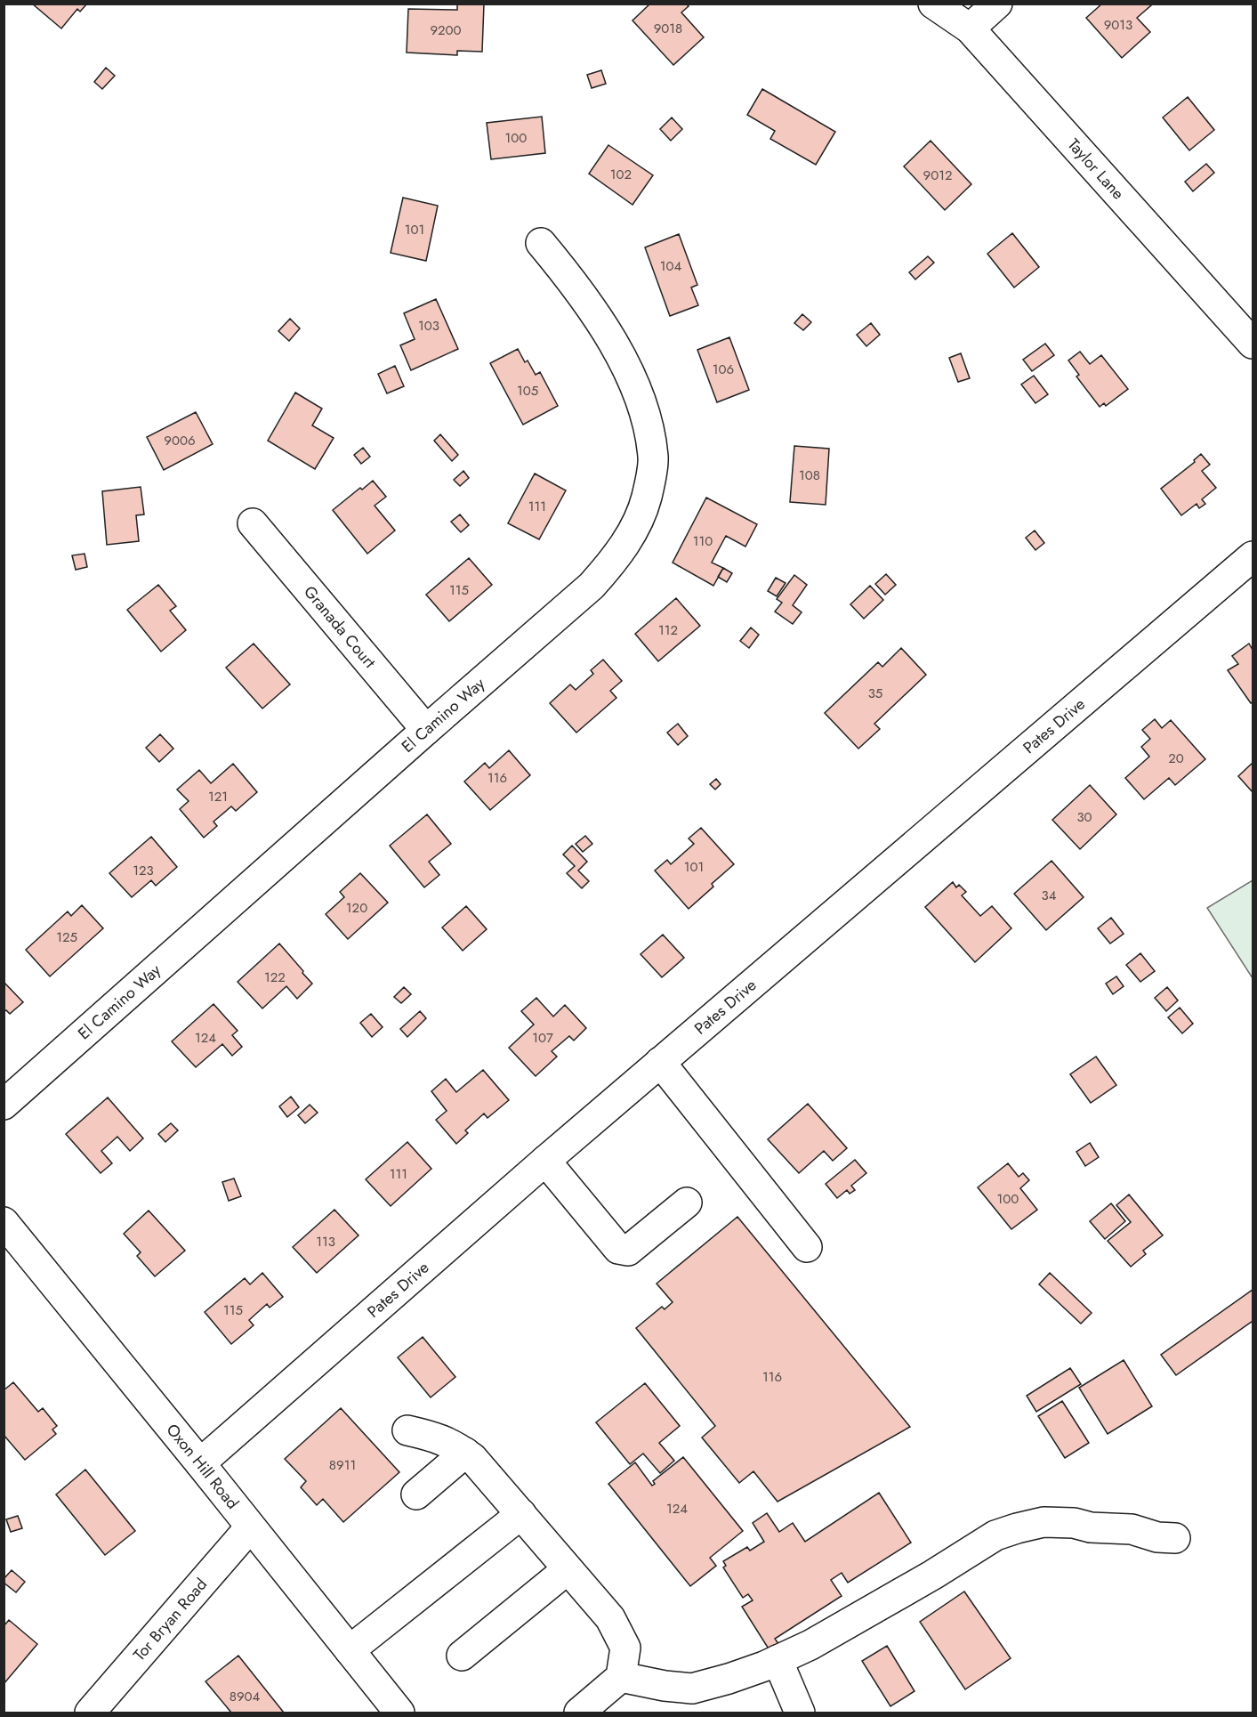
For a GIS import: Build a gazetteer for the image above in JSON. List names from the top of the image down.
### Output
{
  "streets": {
    "street": [
      "Taylor Lane",
      "Granada Court",
      "El Camino Way",
      "Pates Drive",
      "Oxon Hill Road",
      "Tor Bryan Road"
    ]
  },
  "crossings": [
    ["Granada Court", "El Camino Way"],
    ["Pates Drive", "Oxon Hill Road"],
    ["Oxon Hill Road", "Tor Bryan Road"]
  ],
  "house_numbers": [
    "9013",
    "9018",
    "9200",
    "100",
    "102",
    "9012",
    "101",
    "104",
    "103",
    "106",
    "105",
    "9006",
    "108",
    "111",
    "110",
    "115",
    "112",
    "35",
    "20",
    "116",
    "121",
    "30",
    "101",
    "123",
    "34",
    "120",
    "125",
    "122",
    "124",
    "107",
    "111",
    "100",
    "113",
    "115",
    "116",
    "8911",
    "124",
    "8904"
  ]
}
